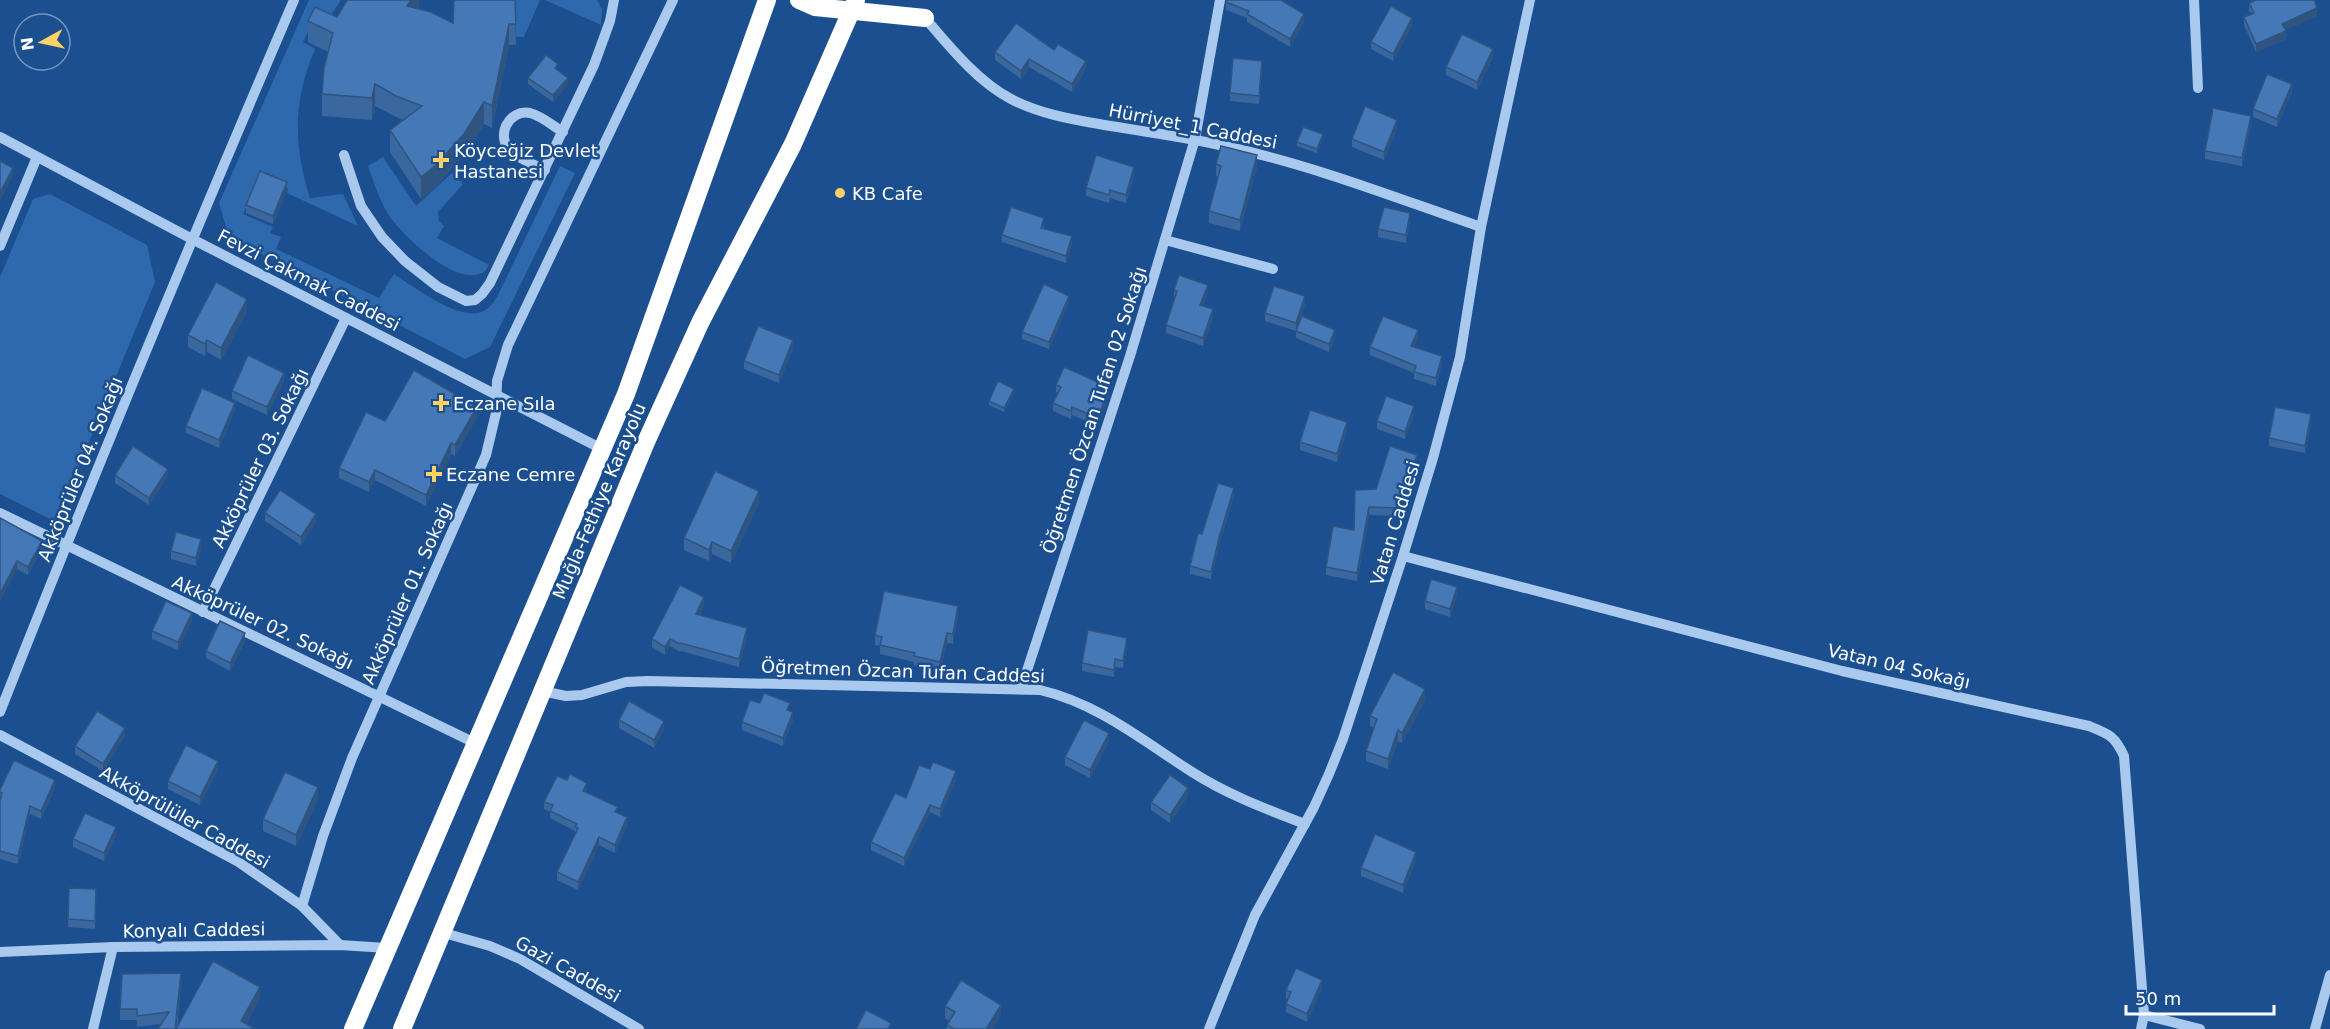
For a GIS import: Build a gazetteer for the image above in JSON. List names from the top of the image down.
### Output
{
  "streets": {
    "highway": ["Muğla-Fethiye Karayolu"],
    "street": [
      "Hürriyet_1 Caddesi",
      "Fevzi Çakmak Caddesi",
      "Öğretmen Özcan Tufan 02 Sokağı",
      "Akköprüler 03. Sokağı",
      "Akköprüler 04. Sokağı",
      "Vatan Caddesi",
      "Akköprüler 01. Sokağı",
      "Akköprüler 02. Sokağı",
      "Vatan 04 Sokağı",
      "Öğretmen Özcan Tufan Caddesi",
      "Akköprülüler Caddesi",
      "Konyalı Caddesi",
      "Gazi Caddesi"
    ]
  },
  "crossings": [
    ["Hürriyet_1 Caddesi", "Öğretmen Özcan Tufan 02 Sokağı"],
    ["Hürriyet_1 Caddesi", "Vatan Caddesi"],
    ["Fevzi Çakmak Caddesi", "Akköprüler 03. Sokağı"],
    ["Fevzi Çakmak Caddesi", "Akköprüler 04. Sokağı"],
    ["Fevzi Çakmak Caddesi", "Muğla-Fethiye Karayolu"],
    ["Fevzi Çakmak Caddesi", "Akköprüler 01. Sokağı"],
    ["Öğretmen Özcan Tufan 02 Sokağı", "Öğretmen Özcan Tufan Caddesi"],
    ["Akköprüler 03. Sokağı", "Akköprüler 02. Sokağı"],
    ["Akköprüler 04. Sokağı", "Akköprüler 02. Sokağı"],
    ["Muğla-Fethiye Karayolu", "Akköprüler 02. Sokağı"],
    ["Muğla-Fethiye Karayolu", "Öğretmen Özcan Tufan Caddesi"],
    ["Muğla-Fethiye Karayolu", "Konyalı Caddesi"],
    ["Muğla-Fethiye Karayolu", "Gazi Caddesi"],
    ["Vatan Caddesi", "Vatan 04 Sokağı"],
    ["Vatan Caddesi", "Öğretmen Özcan Tufan Caddesi"],
    ["Akköprüler 01. Sokağı", "Akköprüler 02. Sokağı"],
    ["Akköprüler 01. Sokağı", "Akköprülüler Caddesi"],
    ["Akköprülüler Caddesi", "Konyalı Caddesi"]
  ],
  "places": {
    "health": ["Köyceğiz Devlet Hastanesi", "Eczane Sıla", "Eczane Cemre"],
    "other": ["KB Cafe"]
  },
  "scale_bar": "50 m",
  "north": "left"
}
